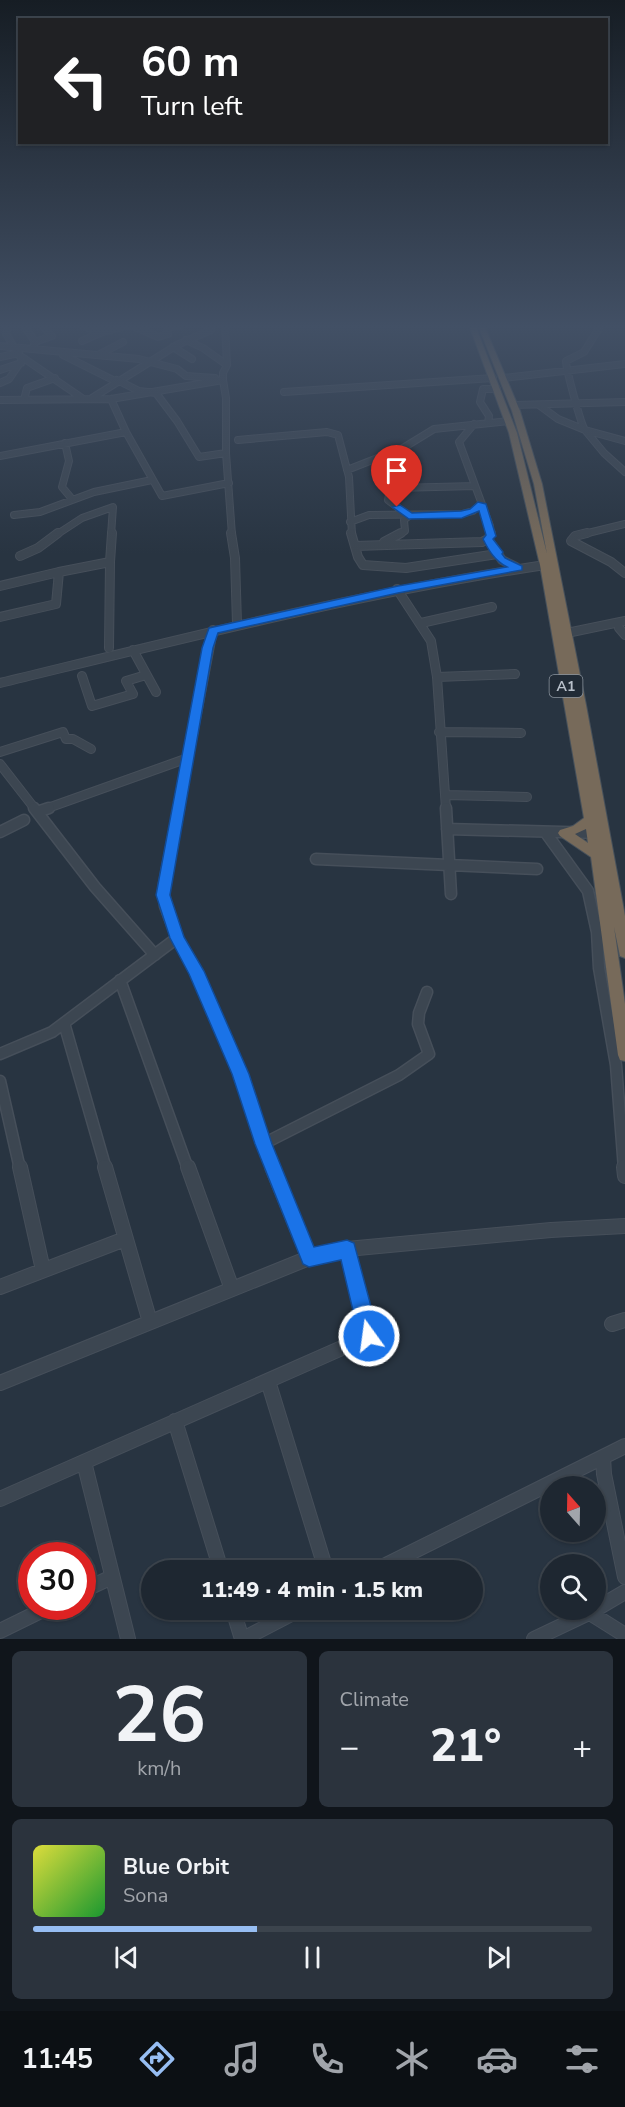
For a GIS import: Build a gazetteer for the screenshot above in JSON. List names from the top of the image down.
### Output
{
  "streets": {
    "highway": ["A1"]
  },
  "north": "top",
  "page": {
    "turn": ["60 m", "Turn left"],
    "limit": "30",
    "trip": "11:49 · 4 min · 1.5 km",
    "tile": [
      ["26", "km/h"],
      "Climate"
    ],
    "heat": ["−", "21°", "+"],
    "song": ["Blue Orbit", "Sona"],
    "tabs": "11:45"
  }
}
